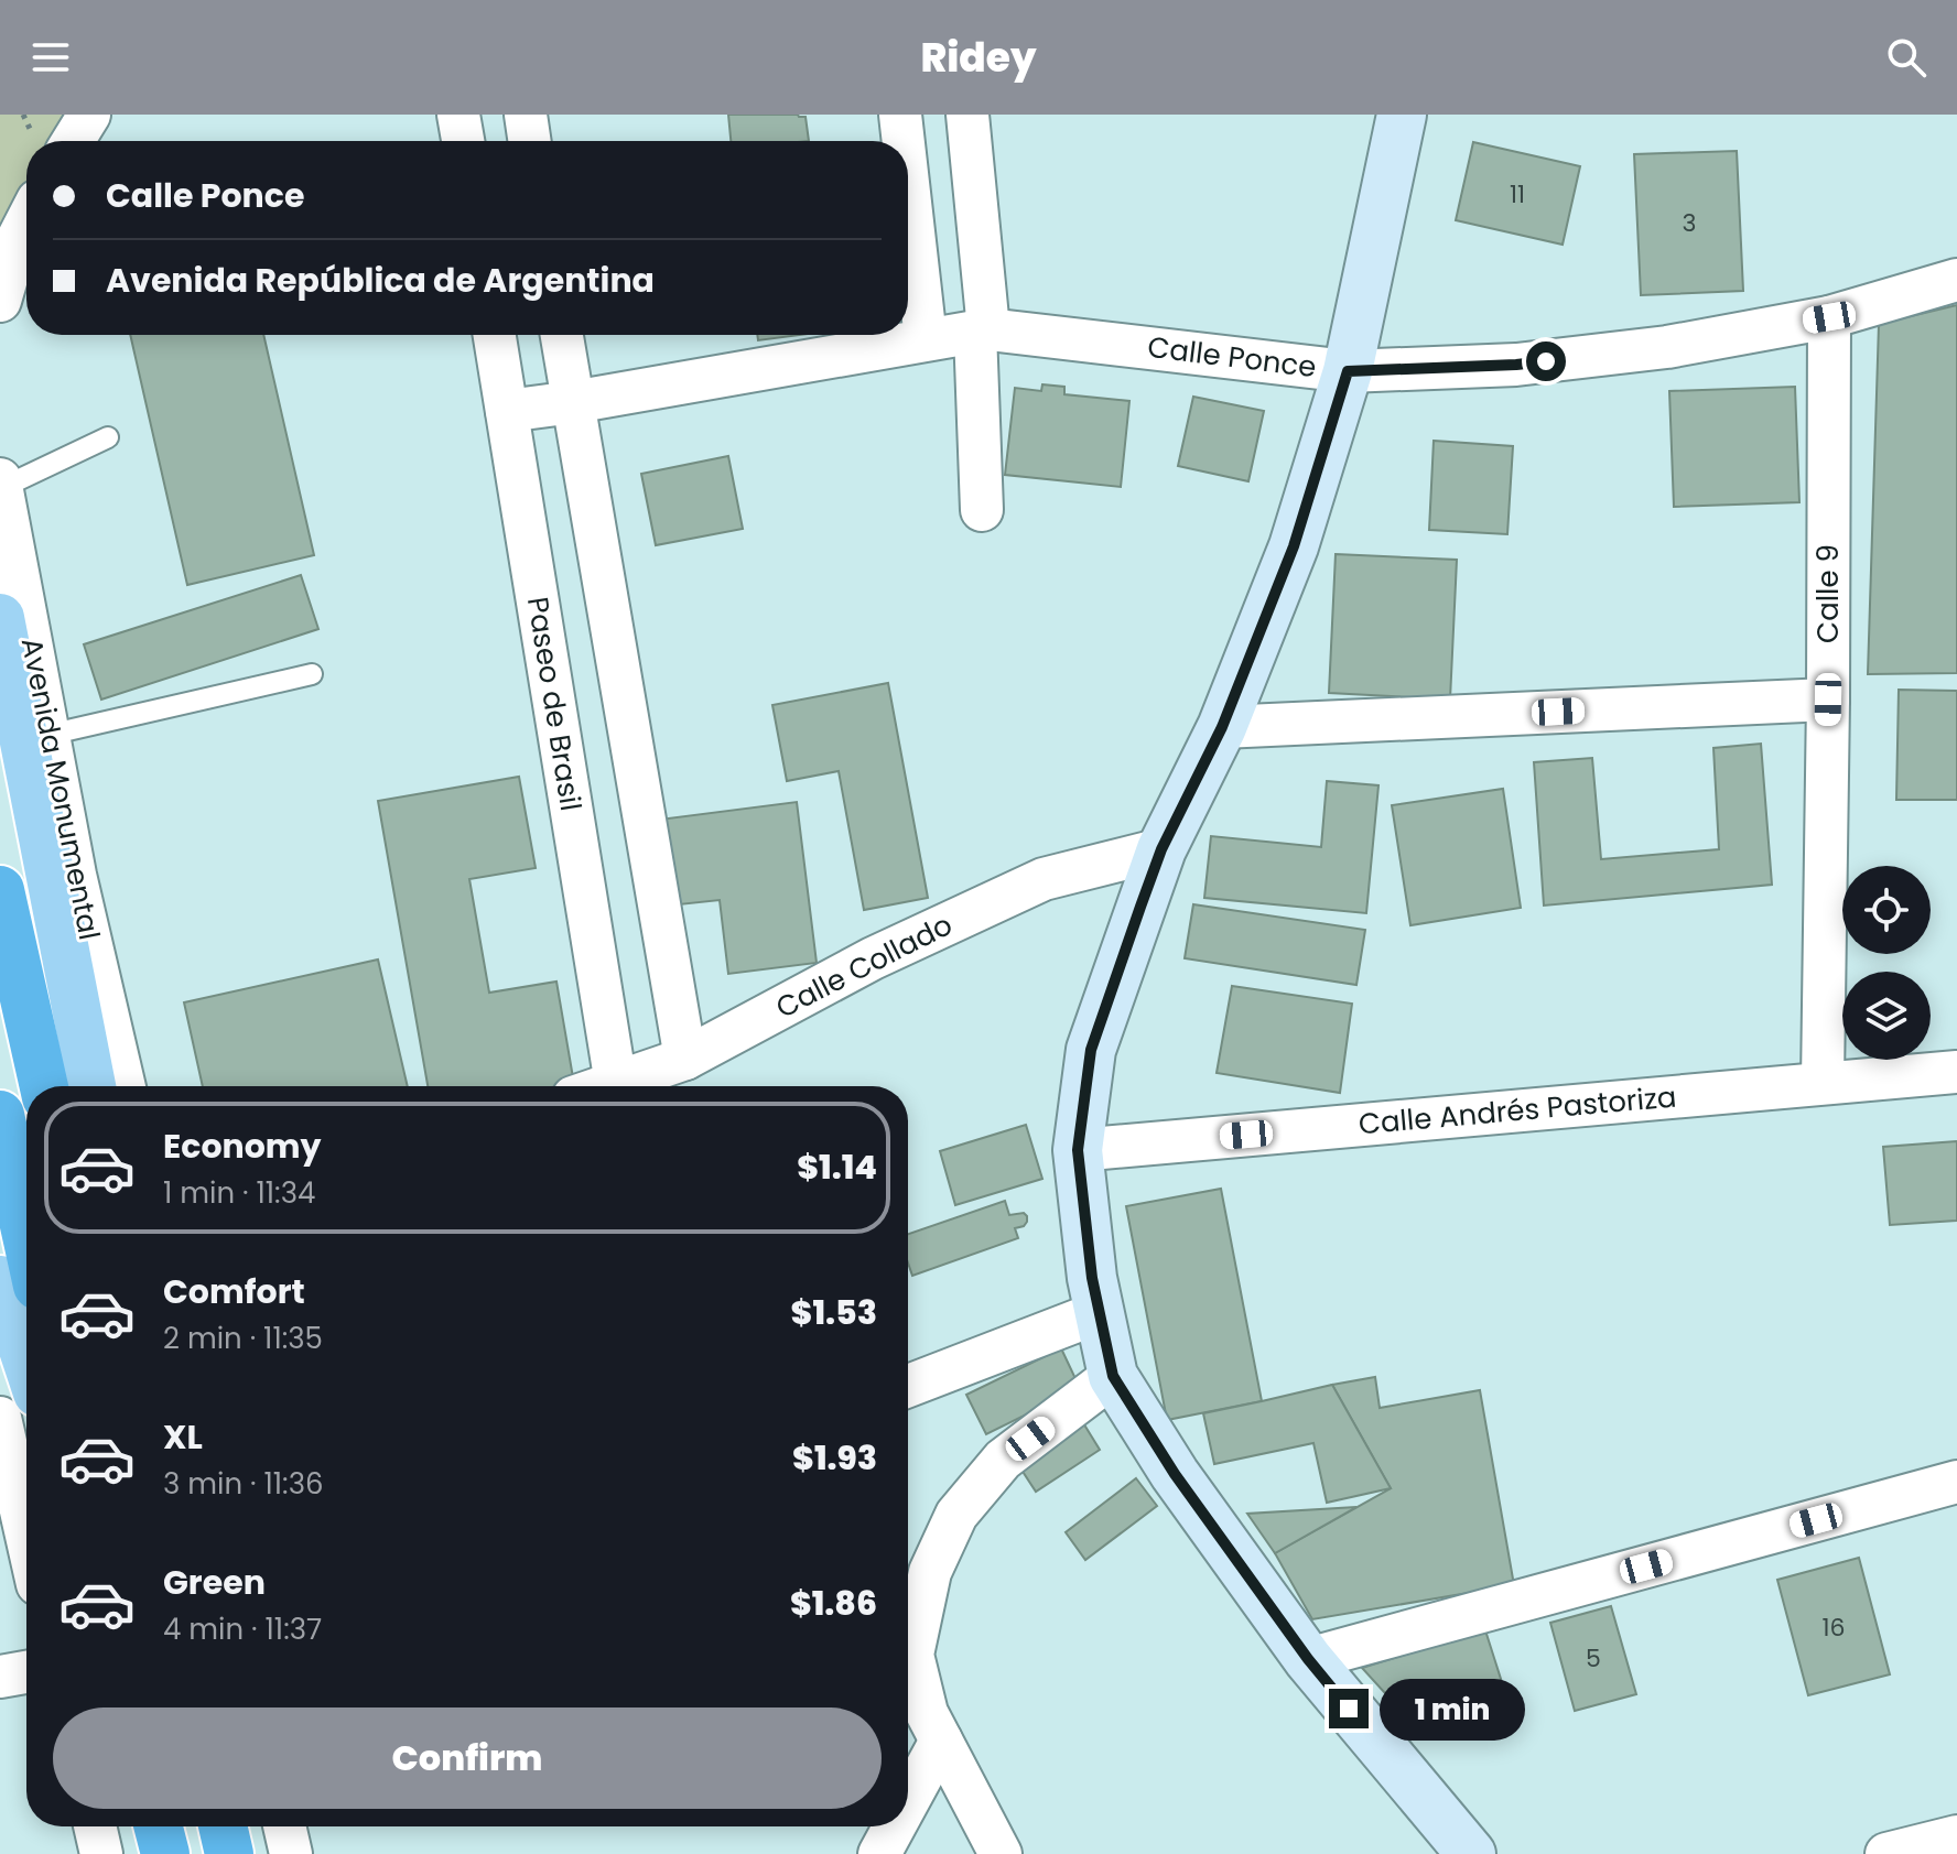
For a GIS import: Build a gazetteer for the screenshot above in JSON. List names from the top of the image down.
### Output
{
  "streets": {
    "street": [
      "Calle Ponce",
      "Calle 9",
      "Paseo de Brasil",
      "Avenida Monumental",
      "Calle Collado",
      "Calle Andrés Pastoriza"
    ]
  },
  "crossings": [
    ["Calle Ponce", "Calle 9"],
    ["Calle Ponce", "Paseo de Brasil"],
    ["Calle 9", "Calle Andrés Pastoriza"],
    ["Paseo de Brasil", "Calle Collado"]
  ],
  "house_numbers": [
    "11",
    "3",
    "16",
    "5"
  ],
  "page": {
    "header": "Ridey",
    "banner": ["Calle Ponce", "Avenida República de Argentina"],
    "list": [
      {
        "name": "Economy",
        "note": "1 min · 11:34",
        "value": "$1.14"
      },
      {
        "name": "Comfort",
        "note": "2 min · 11:35",
        "value": "$1.53"
      },
      {
        "name": "XL",
        "note": "3 min · 11:36",
        "value": "$1.93"
      },
      {
        "name": "Green",
        "note": "4 min · 11:37",
        "value": "$1.86"
      }
    ],
    "bubble": "1 min",
    "buttons": "Confirm"
  }
}
